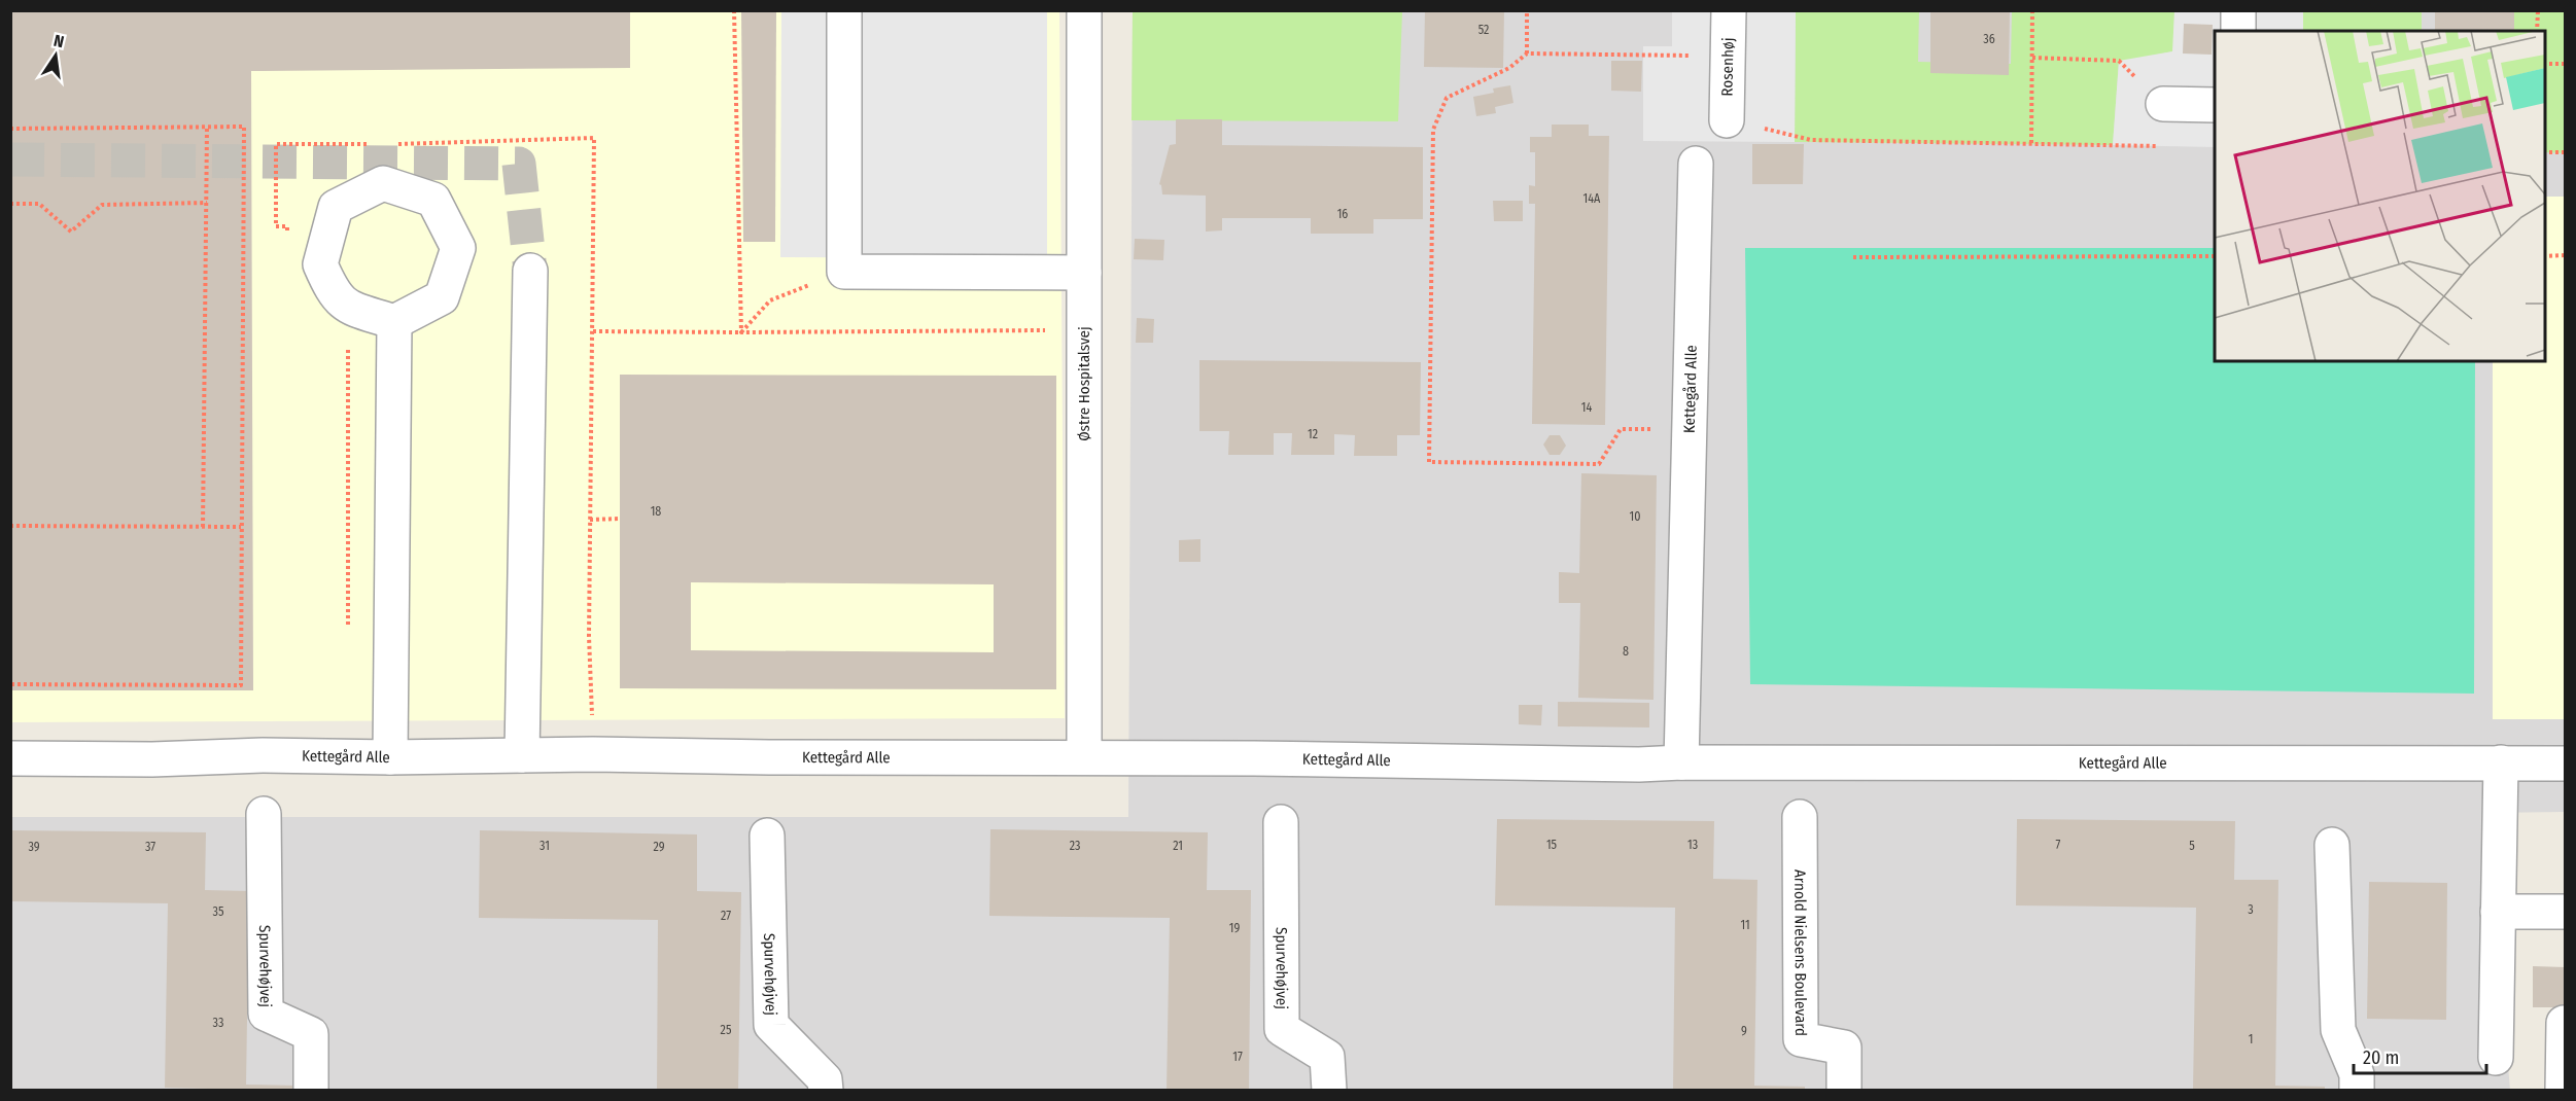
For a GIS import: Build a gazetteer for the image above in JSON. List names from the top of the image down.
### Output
{
  "streets": {
    "street": [
      "Rosenhøj",
      "Østre Hospitalsvej",
      "Kettegård Alle",
      "Arnold Nielsens Boulevard",
      "Spurvehøjvej"
    ]
  },
  "crossings": [
    ["Østre Hospitalsvej", "Kettegård Alle"]
  ],
  "house_numbers": [
    "52",
    "36",
    "14A",
    "16",
    "14",
    "12",
    "18",
    "10",
    "8",
    "15",
    "13",
    "7",
    "31",
    "23",
    "21",
    "5",
    "39",
    "37",
    "29",
    "3",
    "35",
    "27",
    "11",
    "19",
    "33",
    "25",
    "9",
    "1",
    "17"
  ],
  "scale_bar": "20 m",
  "north": "top"
}
